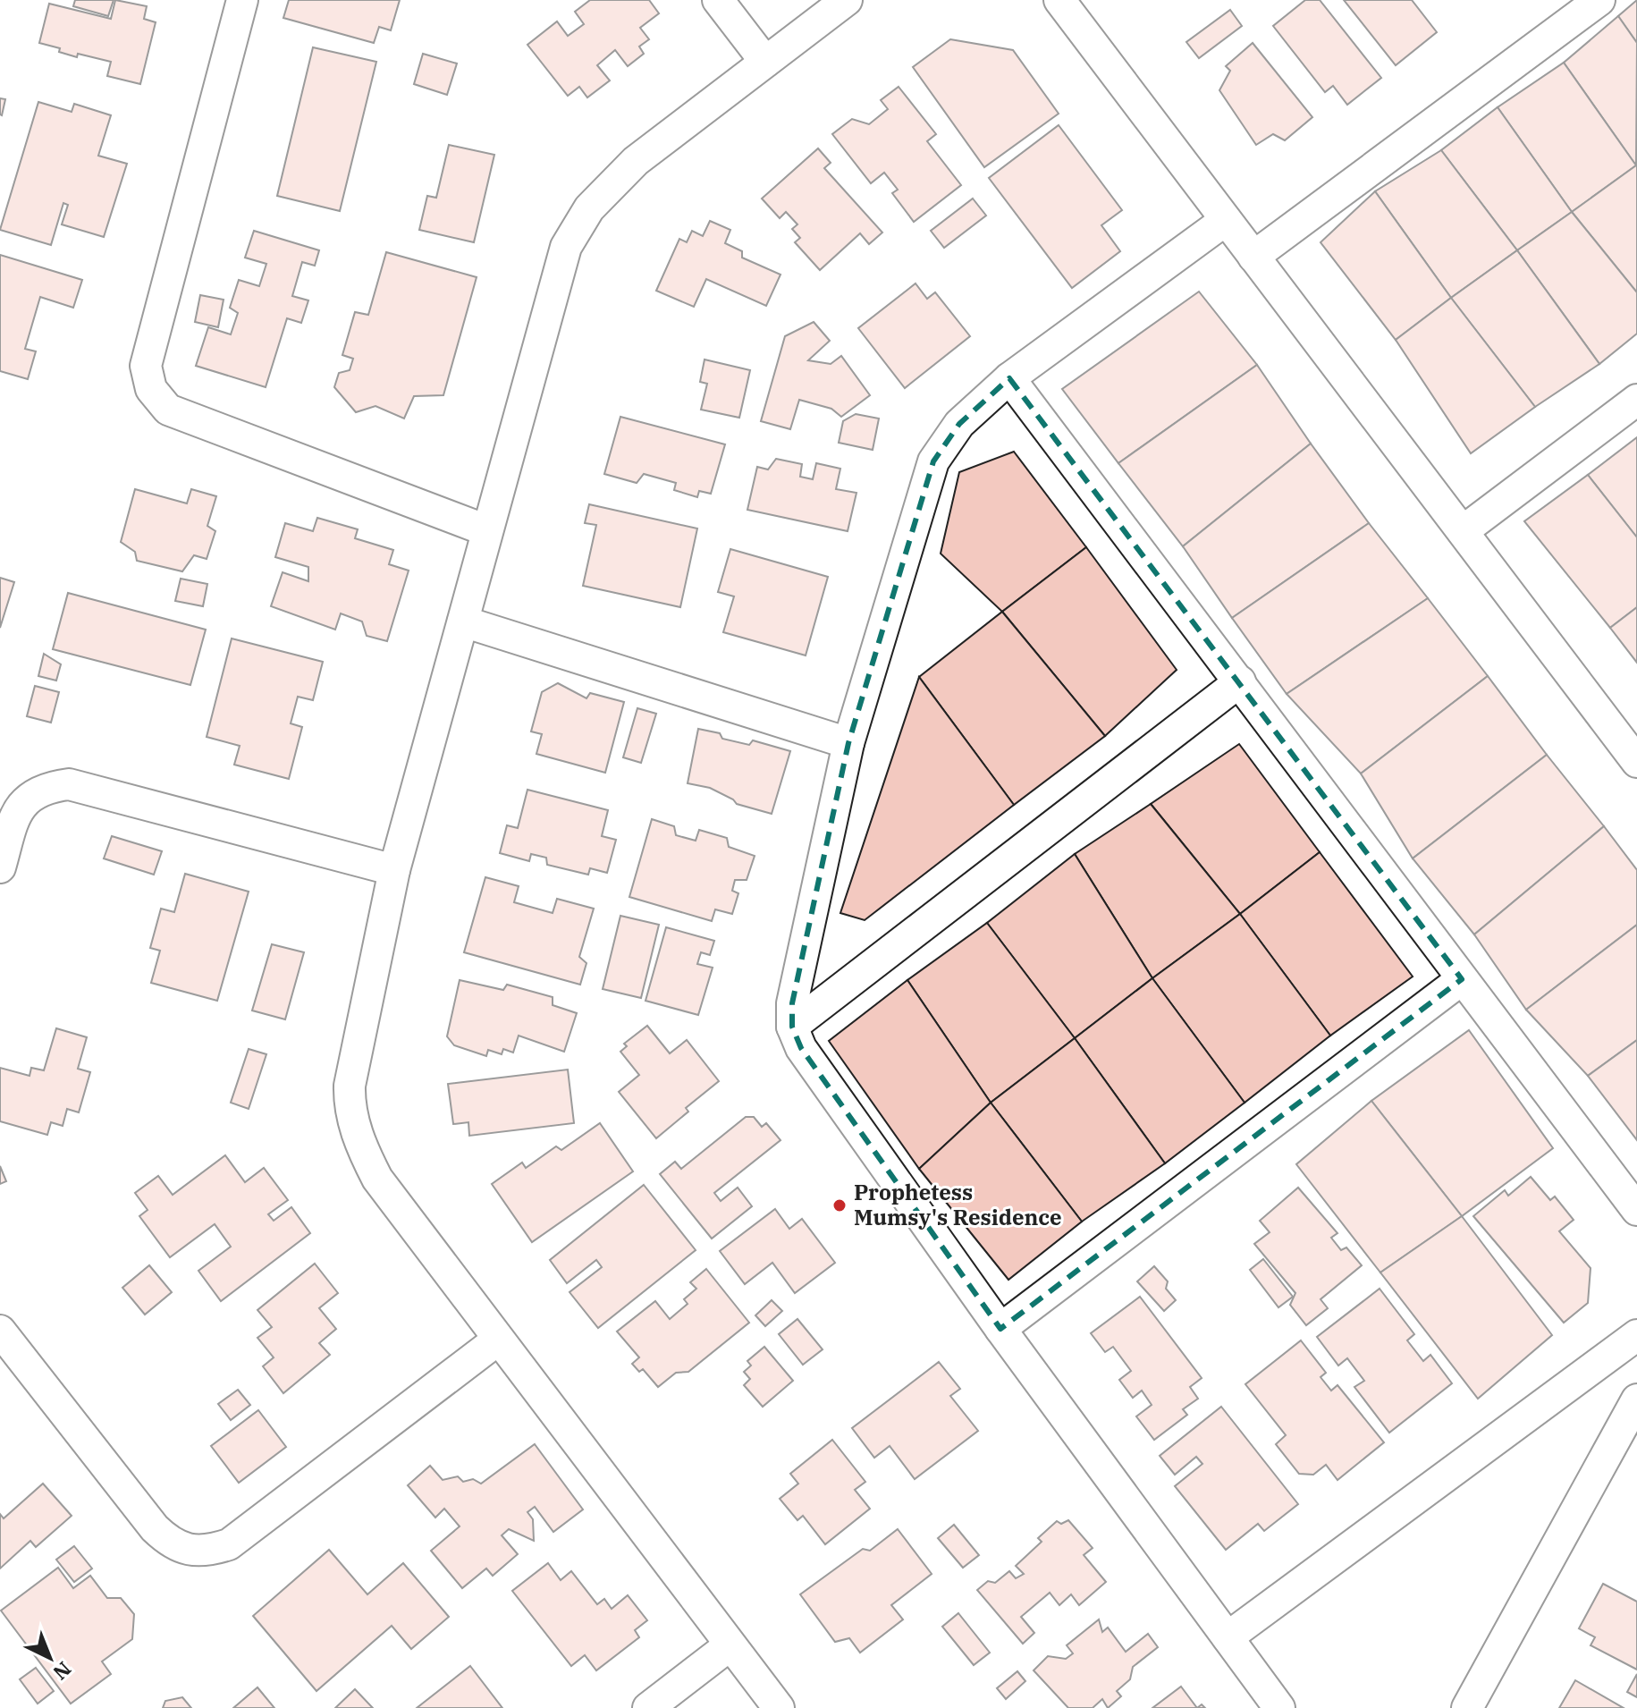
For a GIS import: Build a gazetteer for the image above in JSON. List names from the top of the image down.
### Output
{
  "places": ["Prophetess Mumsy's Residence"],
  "north": "bottom right"
}
